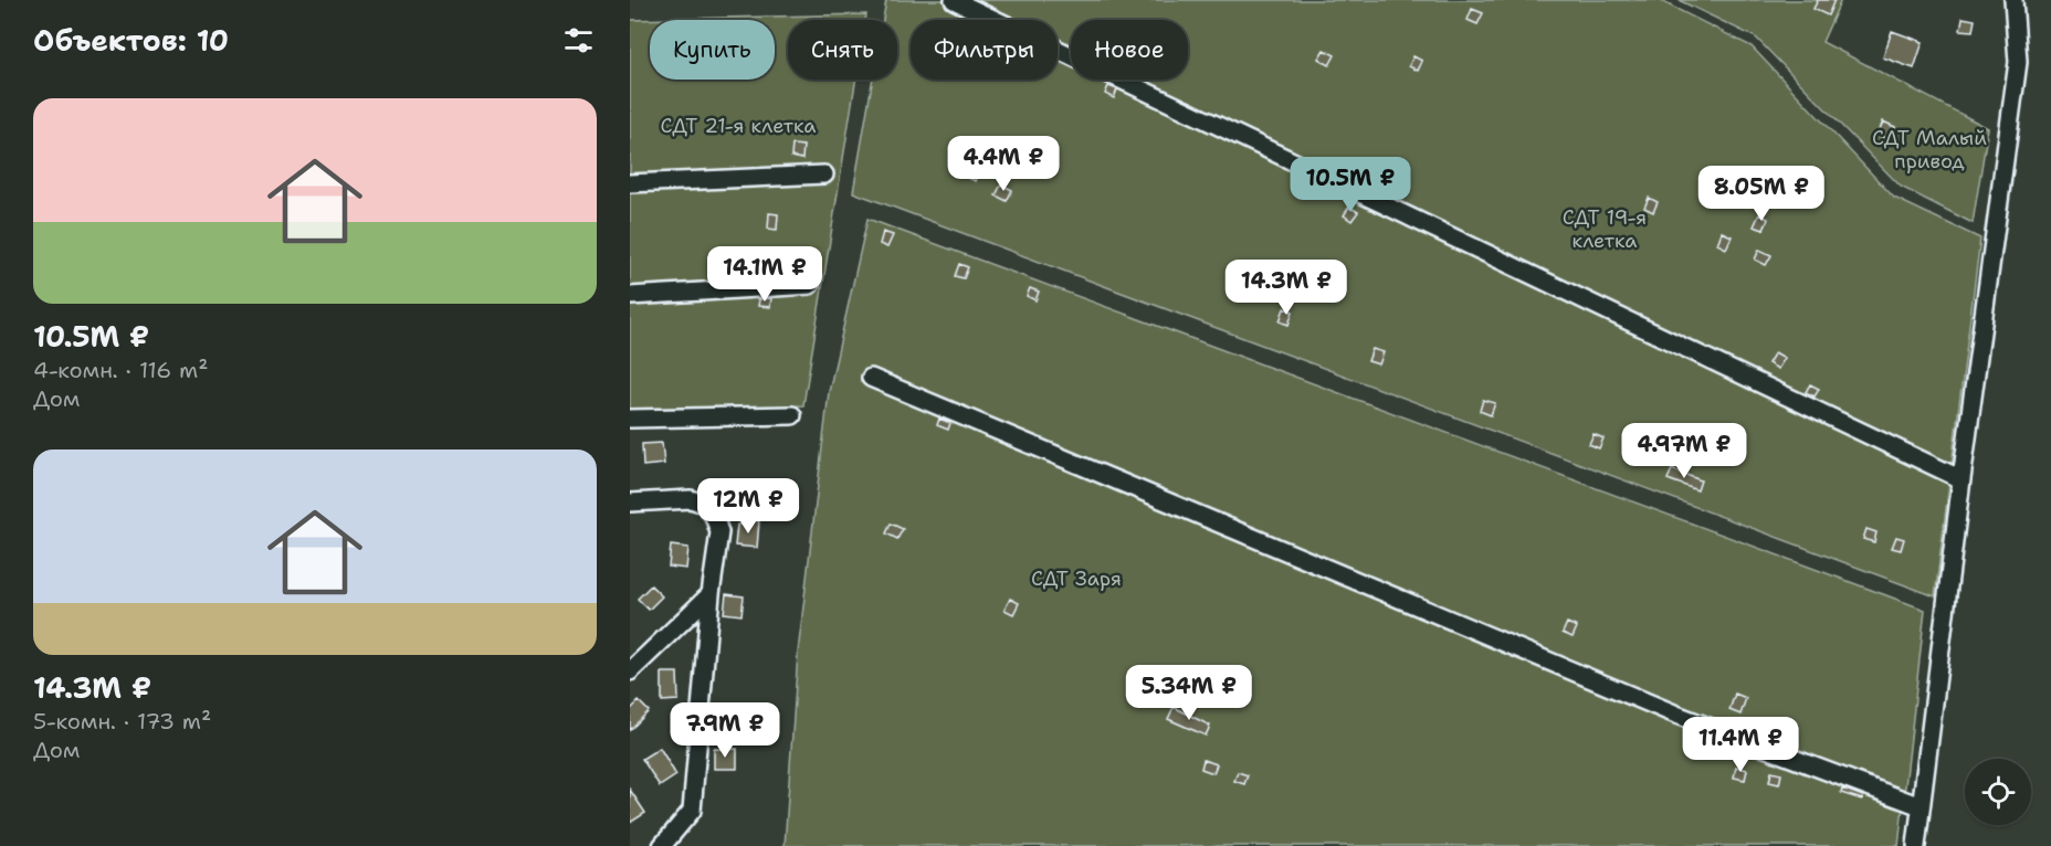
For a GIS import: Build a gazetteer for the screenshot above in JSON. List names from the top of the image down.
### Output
{
  "parks": [
    "СДТ 21-я клетка",
    "СДТ Малый привод",
    "СДТ 19-я клетка",
    "СДТ Заря"
  ],
  "page": {
    "heading": "Объектов: 10",
    "chip": [
      "Купить",
      "Снять",
      "Фильтры",
      "Новое"
    ],
    "list": [
      {
        "name": "10.5M ₽",
        "note": "4-комн. · 116 m² · Дом"
      },
      {
        "name": "14.3M ₽",
        "note": "5-комн. · 173 m² · Дом"
      }
    ],
    "price": [
      "4.4M ₽",
      "10.5M ₽",
      "8.05M ₽",
      "14.1M ₽",
      "14.3M ₽",
      "4.97M ₽",
      "12M ₽",
      "5.34M ₽",
      "7.9M ₽",
      "11.4M ₽"
    ]
  }
}
